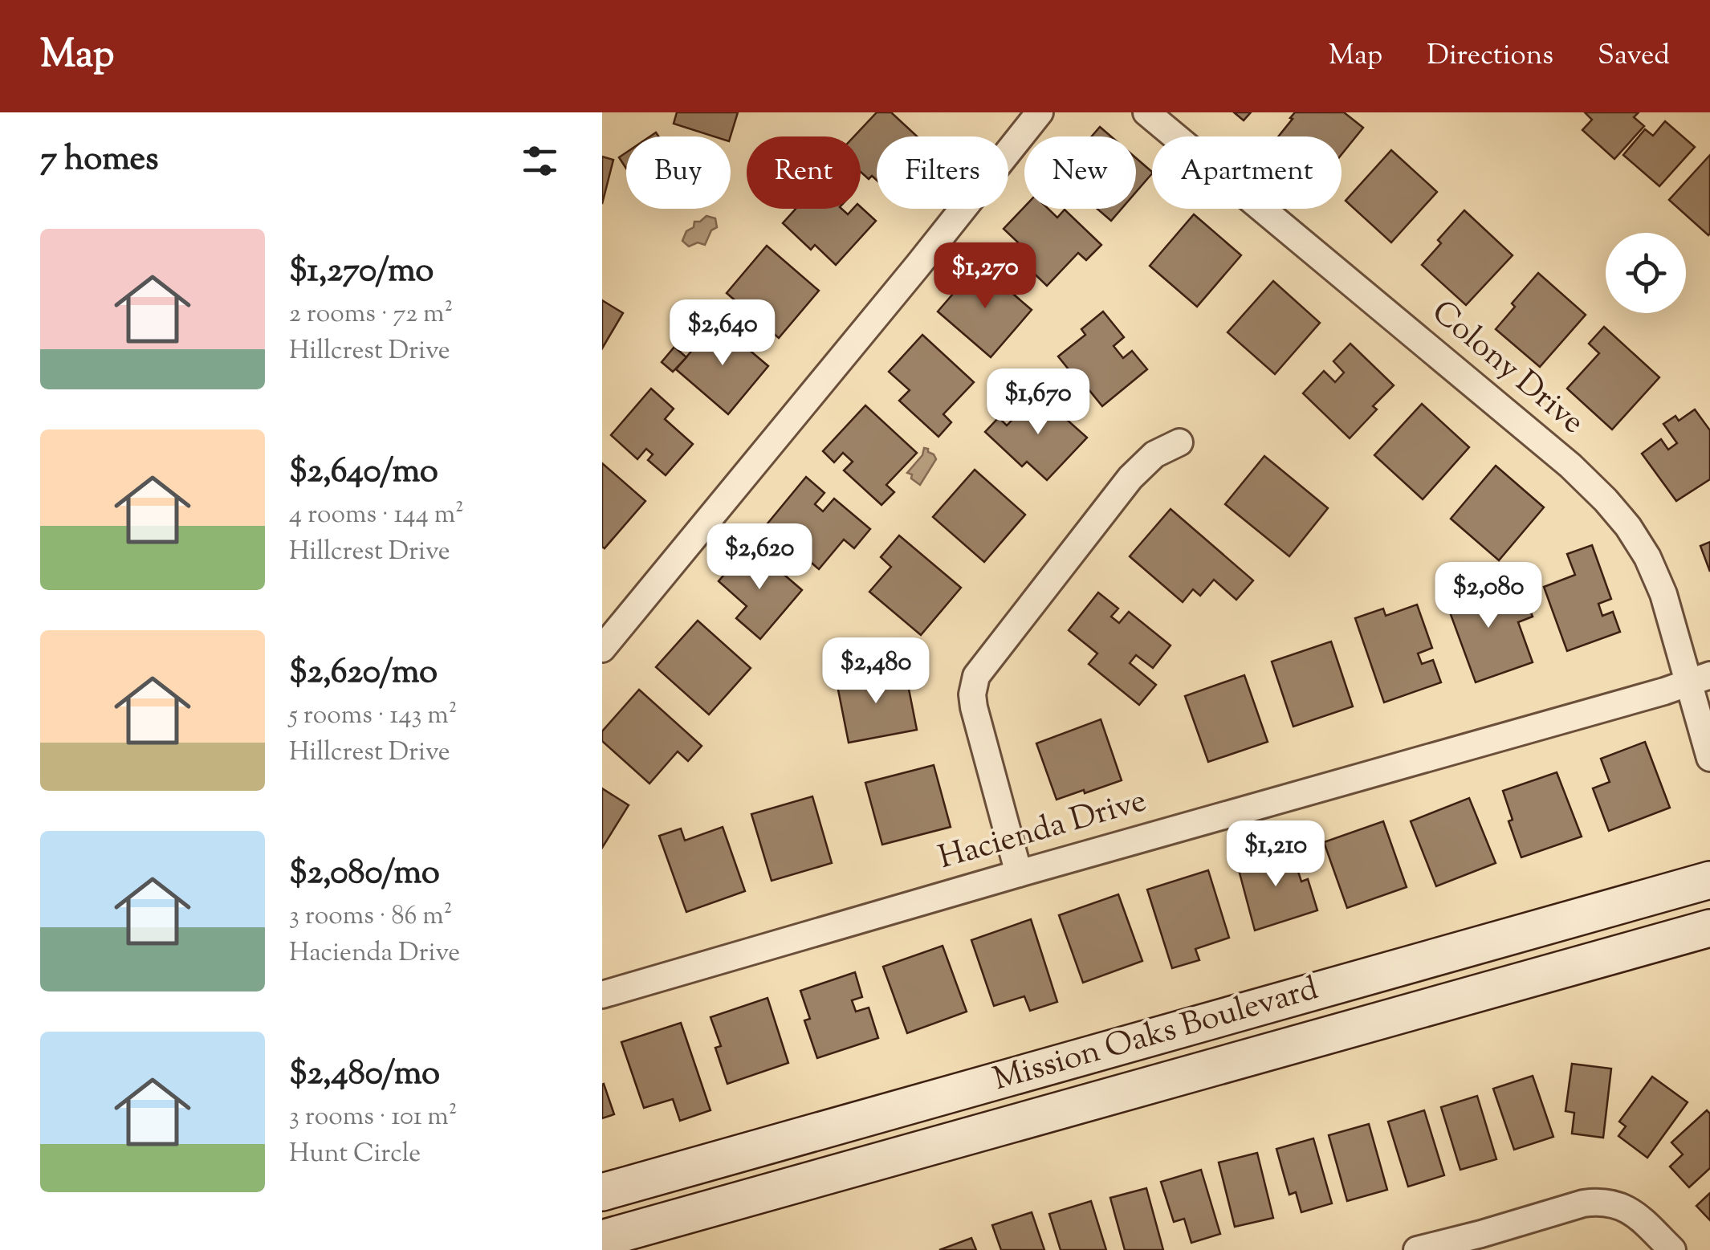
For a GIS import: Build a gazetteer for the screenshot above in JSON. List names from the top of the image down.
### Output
{
  "streets": {
    "main road": ["Mission Oaks Boulevard"],
    "street": ["Colony Drive", "Hacienda Drive"]
  },
  "crossings": [
    ["Colony Drive", "Hacienda Drive"]
  ],
  "page": {
    "header": "Map",
    "nav": ["Map", "Directions", "Saved"],
    "heading": "7 homes",
    "chip": [
      "Buy",
      "Rent",
      "Filters",
      "New",
      "Apartment"
    ],
    "list": [
      {
        "name": "$1,270/mo",
        "note": "2 rooms · 72 m² · Hillcrest Drive"
      },
      {
        "name": "$2,640/mo",
        "note": "4 rooms · 144 m² · Hillcrest Drive"
      },
      {
        "name": "$2,620/mo",
        "note": "5 rooms · 143 m² · Hillcrest Drive"
      },
      {
        "name": "$2,080/mo",
        "note": "3 rooms · 86 m² · Hacienda Drive"
      },
      {
        "name": "$2,480/mo",
        "note": "3 rooms · 101 m² · Hunt Circle"
      }
    ],
    "price": [
      "$1,270",
      "$2,640",
      "$1,670",
      "$2,620",
      "$2,080",
      "$2,480",
      "$1,210"
    ]
  }
}
